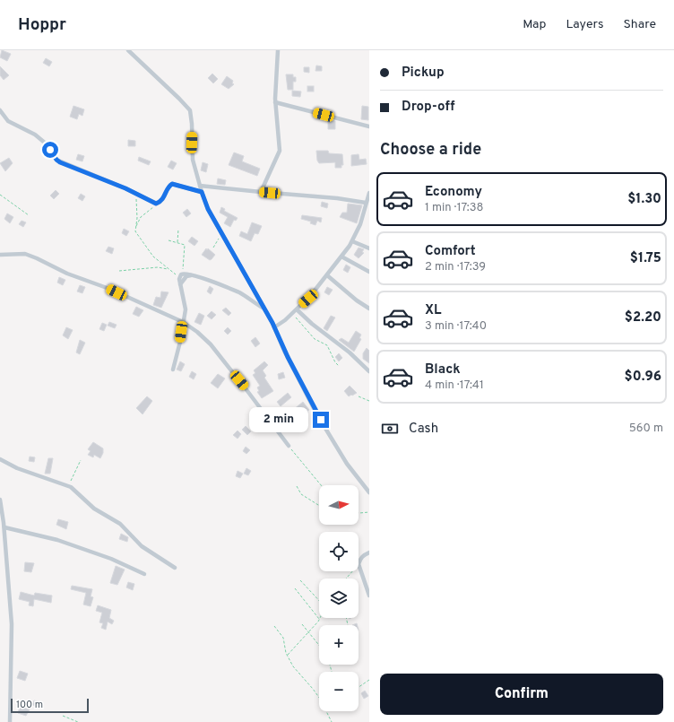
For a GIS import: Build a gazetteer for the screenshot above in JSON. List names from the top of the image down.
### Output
{
  "scale_bar": "100 m",
  "north": "right",
  "page": {
    "header": "Hoppr",
    "nav": ["Map", "Layers", "Share"],
    "banner": ["Pickup", "Drop-off"],
    "heading": "Choose a ride",
    "list": [
      {
        "name": "Economy",
        "note": "1 min · 17:38",
        "value": "$1.30"
      },
      {
        "name": "Comfort",
        "note": "2 min · 17:39",
        "value": "$1.75"
      },
      {
        "name": "XL",
        "note": "3 min · 17:40",
        "value": "$2.20"
      },
      {
        "name": "Black",
        "note": "4 min · 17:41",
        "value": "$0.96"
      }
    ],
    "bubble": "2 min",
    "pay": ["Cash", "560 m"],
    "map_buttons": ["+", "−"],
    "buttons": "Confirm",
    "scale": "100 m"
  }
}
